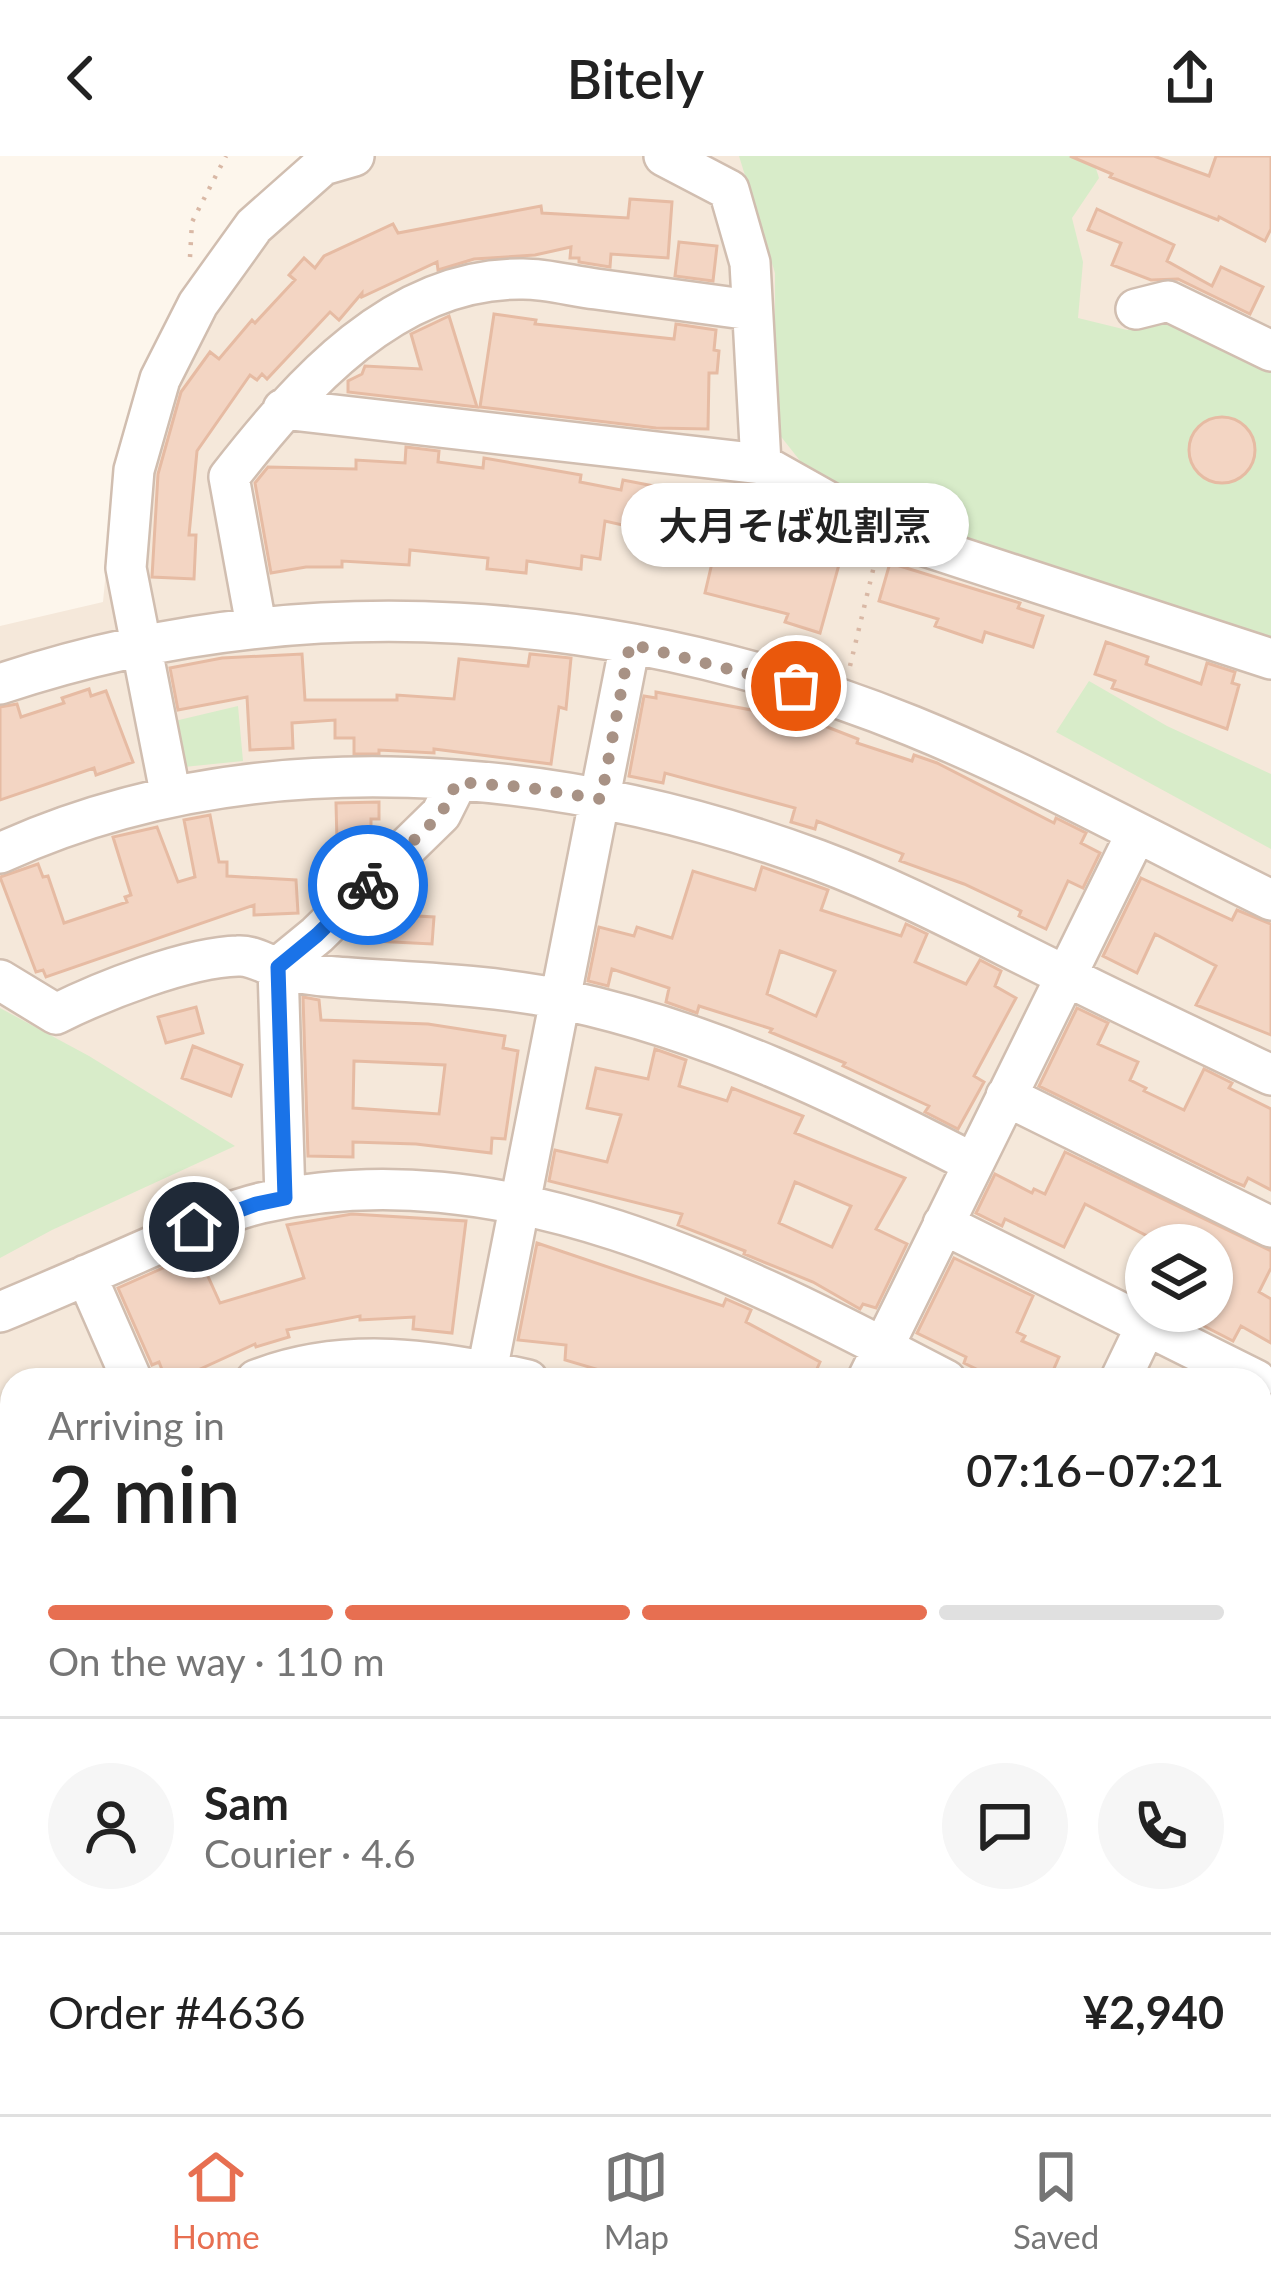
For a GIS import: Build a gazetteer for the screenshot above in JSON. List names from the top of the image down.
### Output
{
  "places": ["大月そば処割烹"],
  "page": {
    "header": "Bitely",
    "bubble": "大月そば処割烹",
    "heading": ["2 min", "Arriving in", "07:16–07:21"],
    "panel": [
      "Sam",
      "Courier · 4.6",
      "Order #4636",
      "¥2,940"
    ],
    "bar": "On the way · 110 m",
    "tabs": ["Home", "Map", "Saved"]
  }
}
